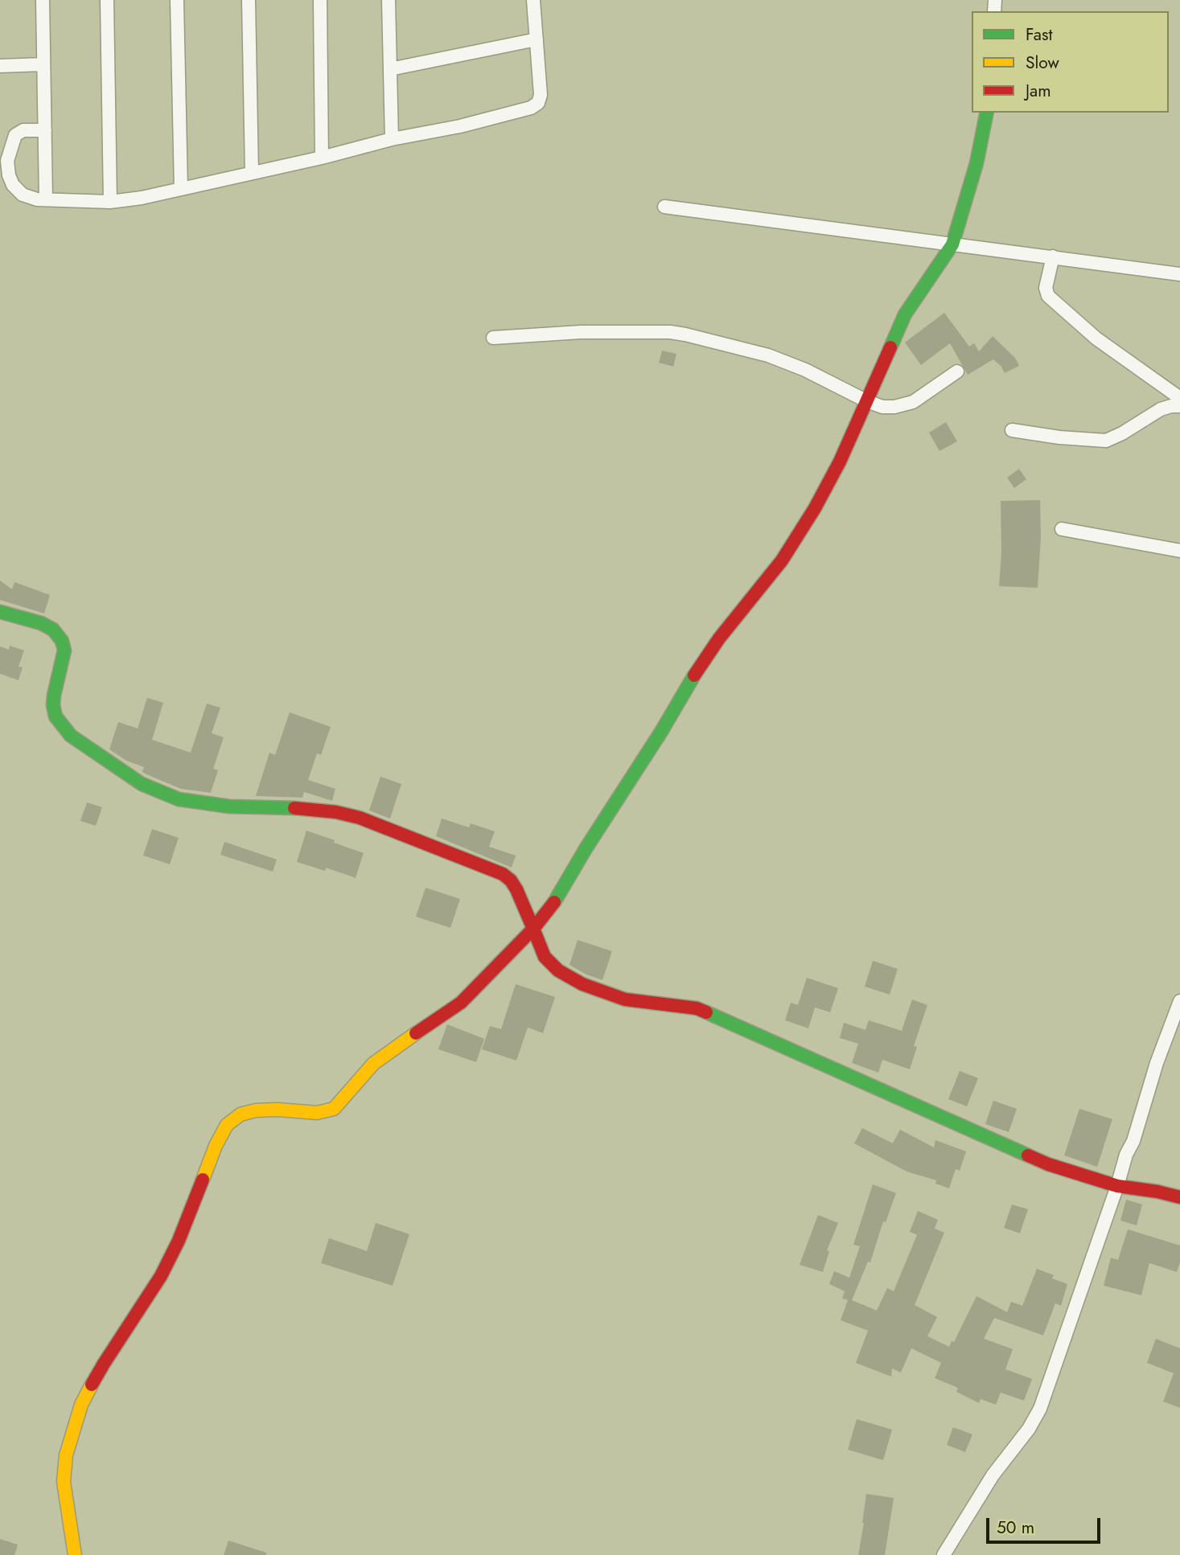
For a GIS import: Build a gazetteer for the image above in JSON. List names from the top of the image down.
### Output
{
  "legend": ["Fast", "Slow", "Jam"],
  "scale_bar": "50 m"
}
